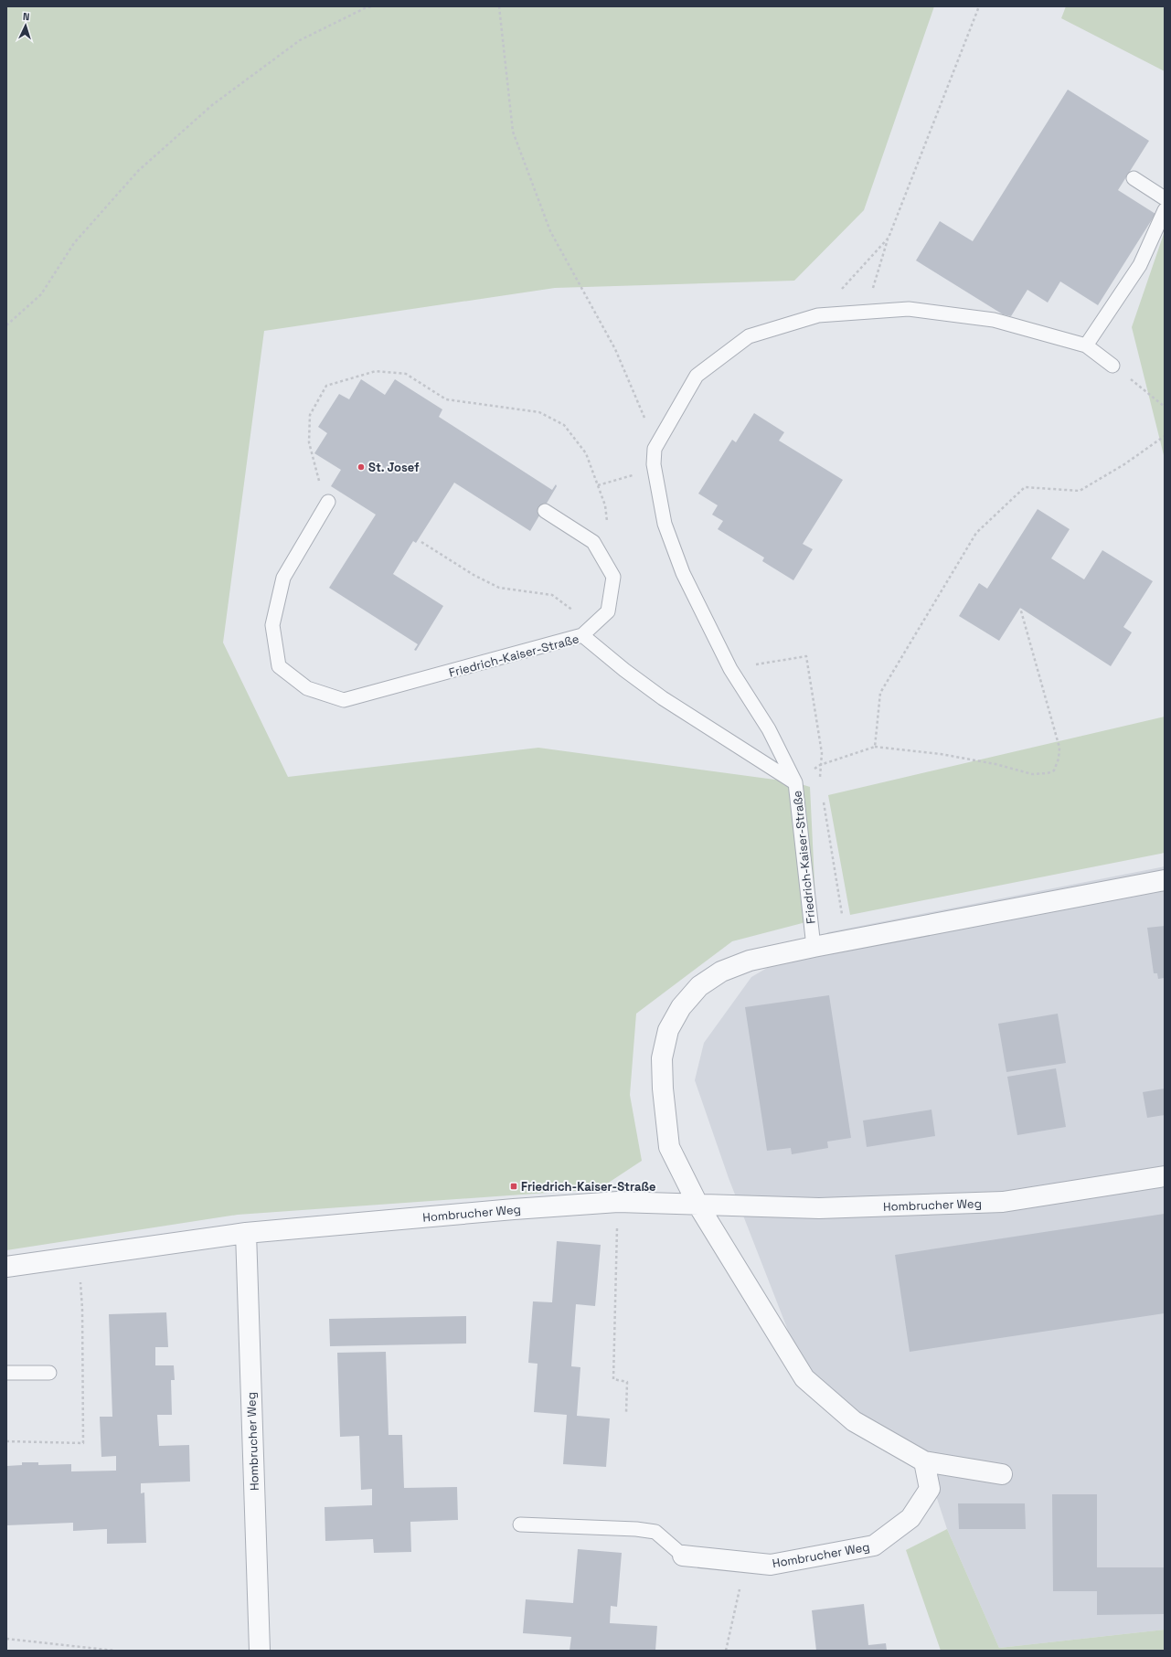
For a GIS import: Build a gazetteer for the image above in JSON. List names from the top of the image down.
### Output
{
  "streets": {
    "street": ["Hombrucher Weg"],
    "lane": ["Friedrich-Kaiser-Straße"]
  },
  "places": {
    "other": ["St. Josef"],
    "transit": ["Friedrich-Kaiser-Straße"]
  },
  "north": "top"
}
